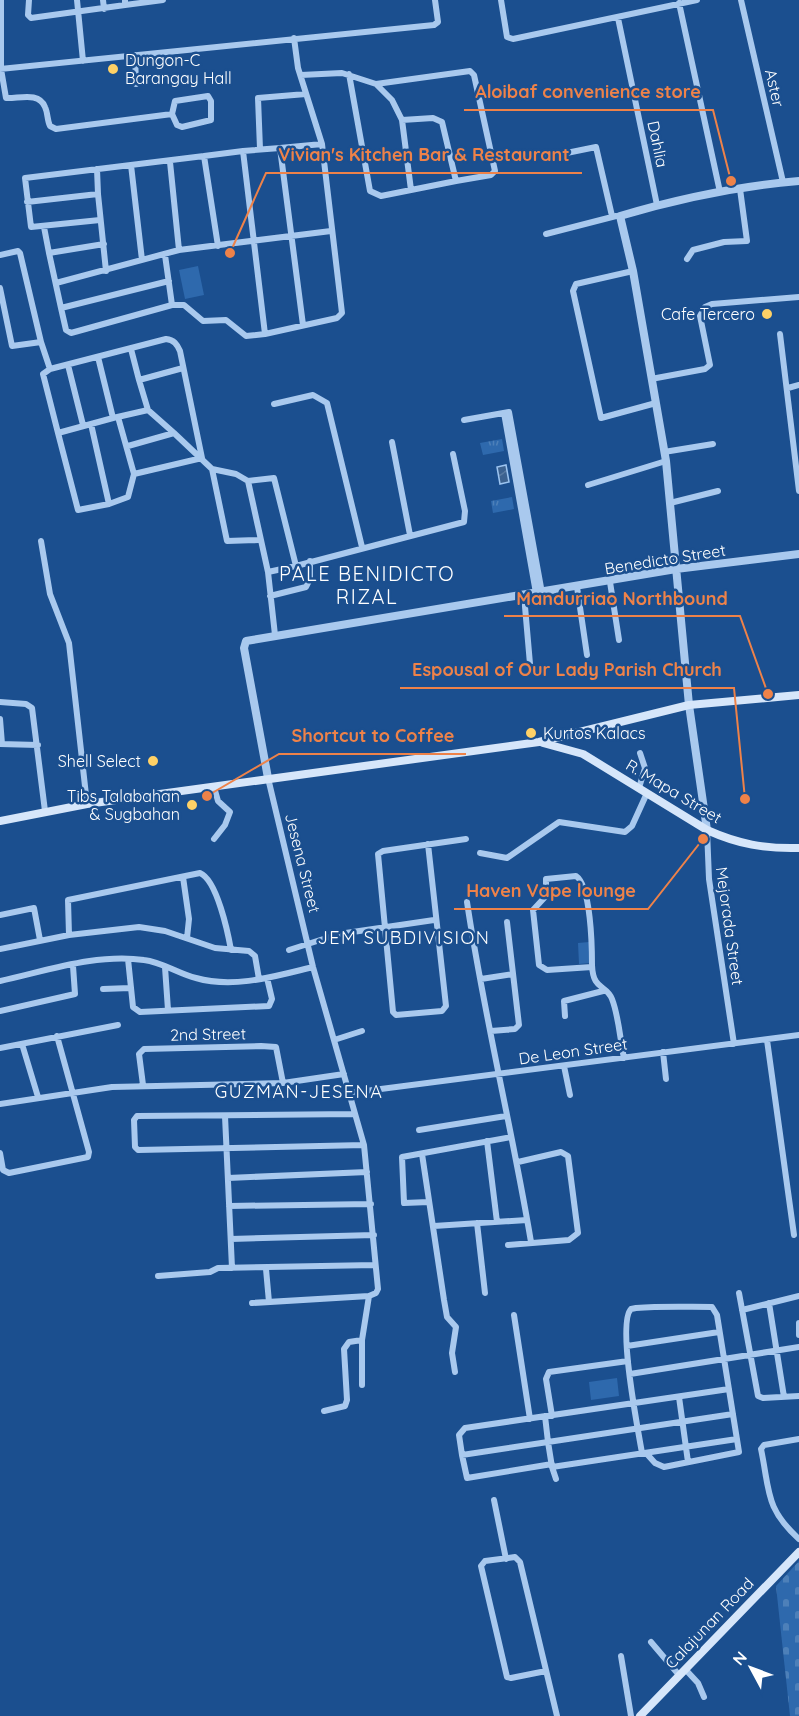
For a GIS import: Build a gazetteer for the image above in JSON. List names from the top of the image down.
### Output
{
  "streets": {
    "main road": ["R. Mapa Street", "Calajunan Road"],
    "street": [
      "Aster",
      "Dahlia",
      "Benedicto Street",
      "Jesena Street",
      "Mejorada Street",
      "2nd Street",
      "De Leon Street"
    ]
  },
  "crossings": [
    ["Benedicto Street", "Jesena Street"],
    ["Benedicto Street", "Mejorada Street"],
    ["R. Mapa Street", "Mejorada Street"],
    ["Jesena Street", "De Leon Street"],
    ["Mejorada Street", "De Leon Street"]
  ],
  "districts": ["PALE BENIDICTO RIZAL", "JEM SUBDIVISION", "GUZMAN-JESENA"],
  "places": [
    "Dungon-C Barangay Hall",
    "Aloibaf convenience store",
    "Vivian's Kitchen Bar & Restaurant",
    "Cafe Tercero",
    "Mandurriao Northbound",
    "Kurtos Kalacs",
    "Shell Select",
    "Shortcut to Coffee",
    "Espousal of Our Lady Parish Church",
    "Tibs Talabahan & Sugbahan",
    "Haven Vape lounge"
  ],
  "north": "top left"
}
